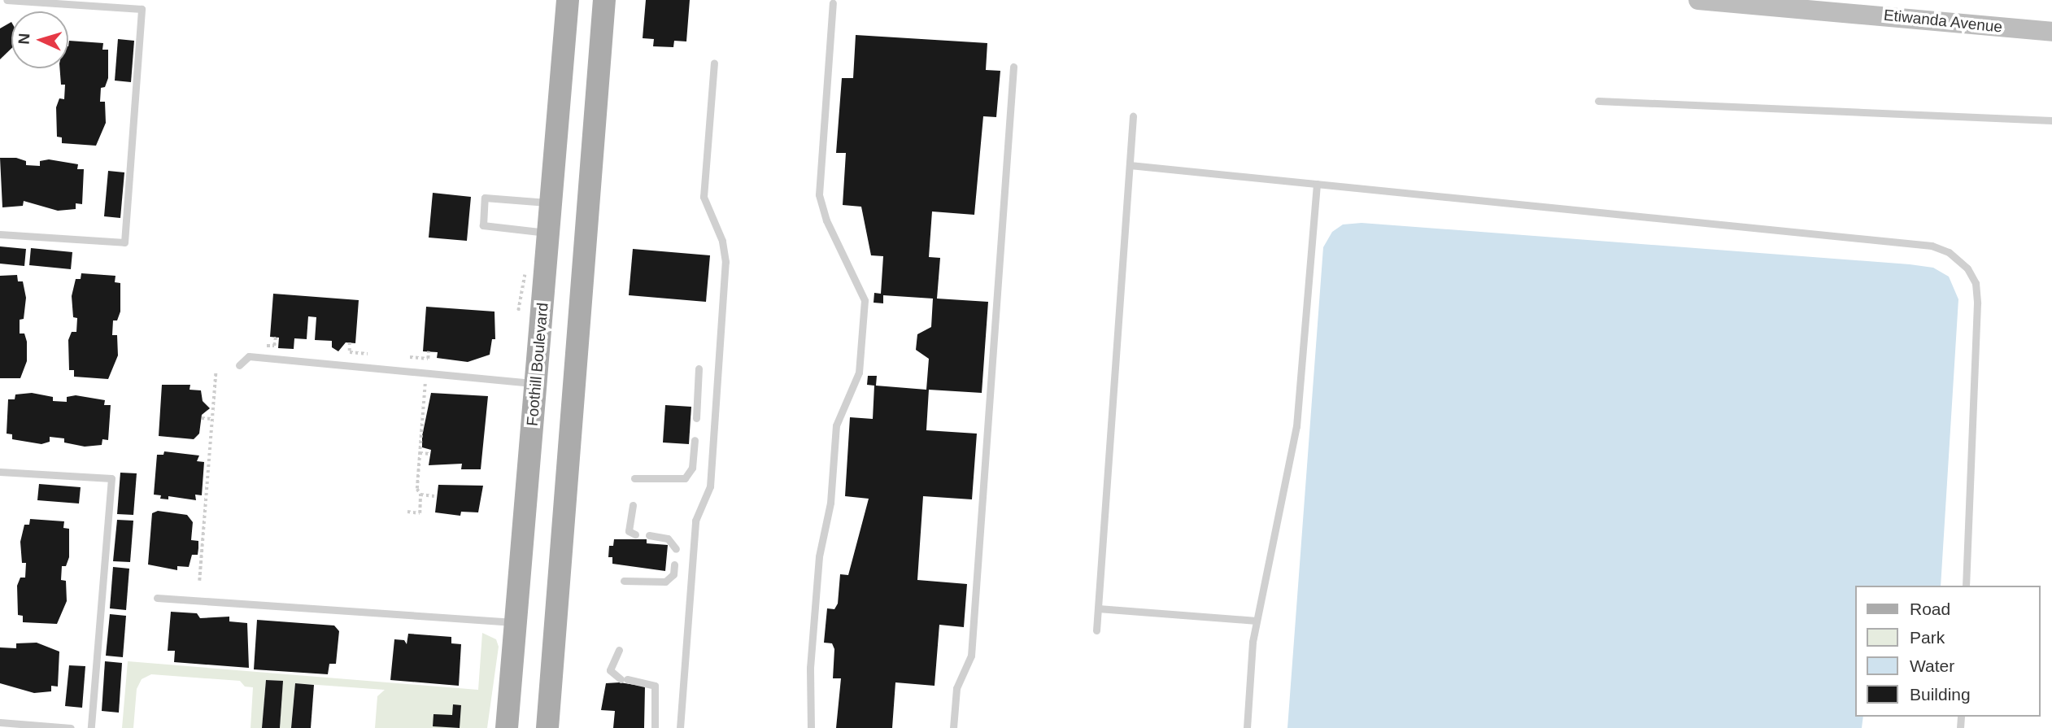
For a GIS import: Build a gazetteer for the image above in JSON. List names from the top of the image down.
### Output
{
  "streets": {
    "main road": ["Etiwanda Avenue", "Foothill Boulevard"]
  },
  "legend": [
    "Road",
    "Park",
    "Water",
    "Building"
  ],
  "north": "left"
}
